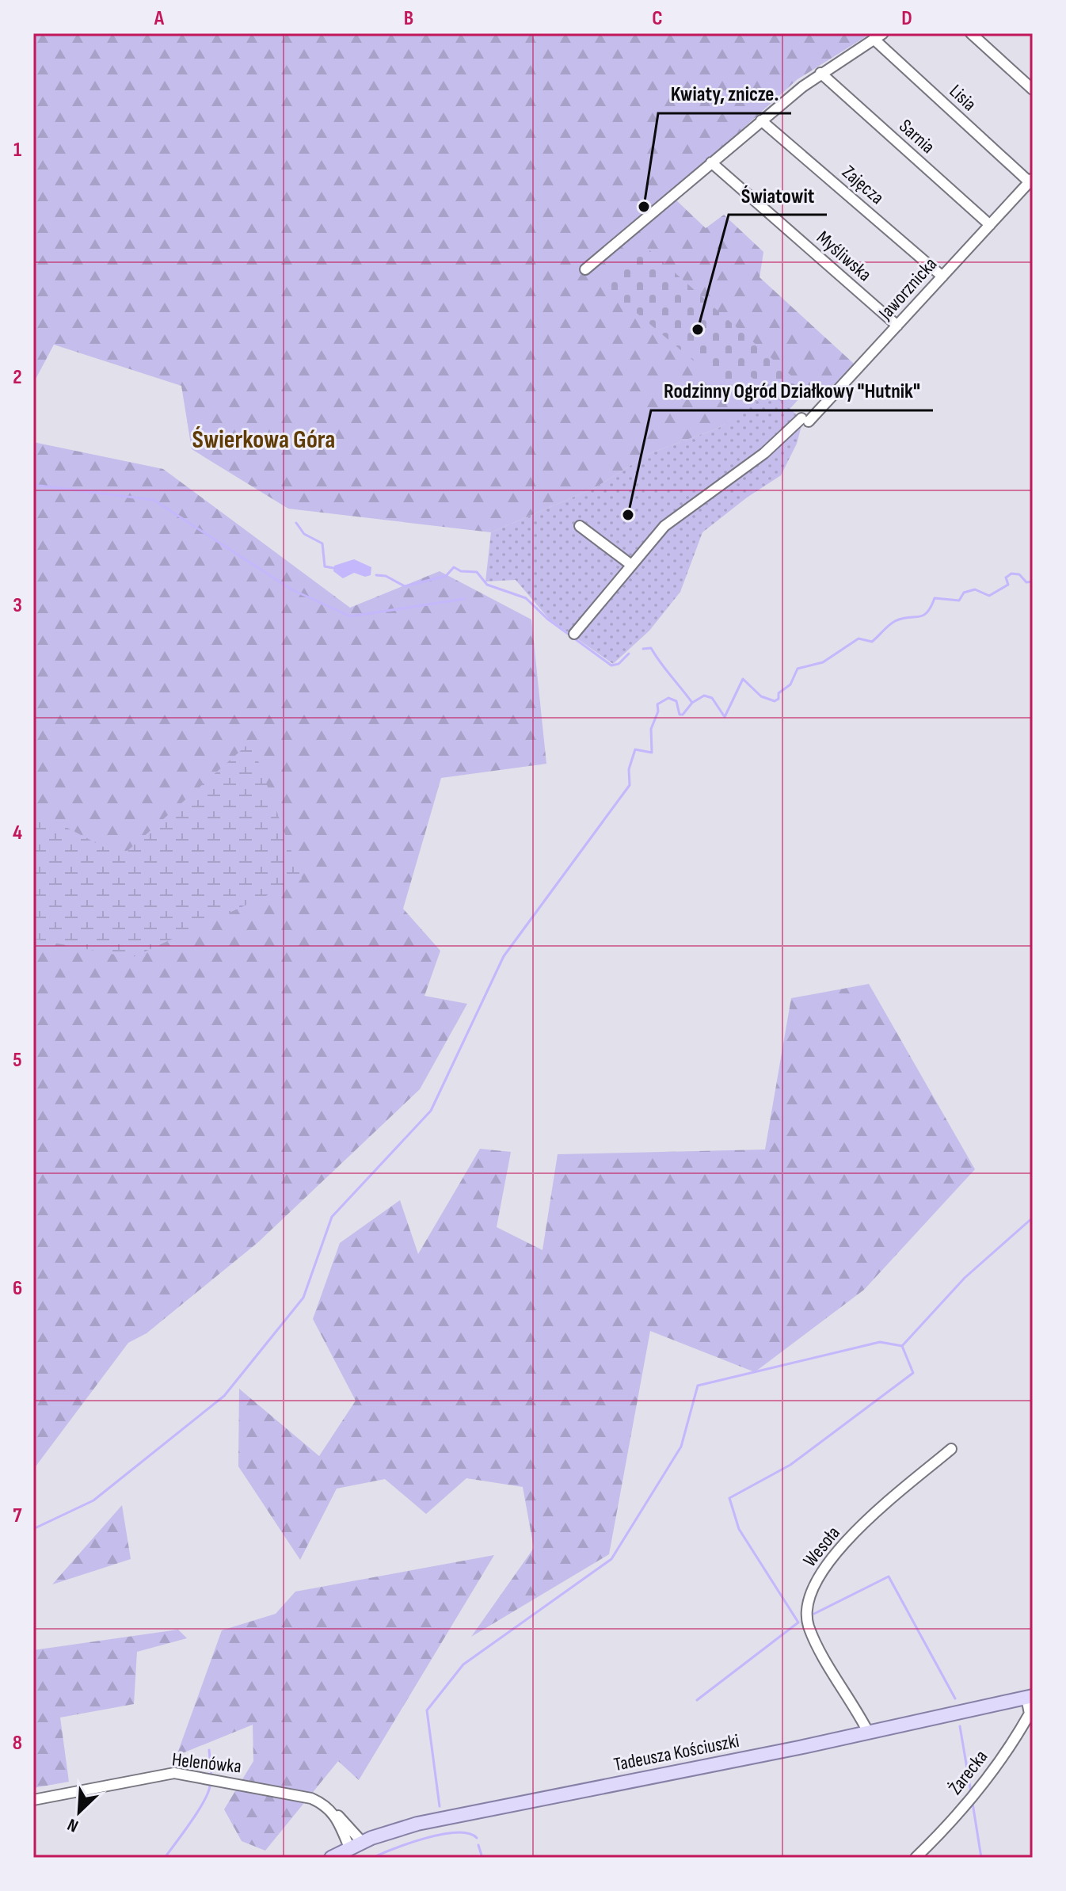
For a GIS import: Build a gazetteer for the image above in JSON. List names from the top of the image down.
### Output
{
  "streets": {
    "main road": ["Tadeusza Kościuszki"],
    "street": [
      "Lisia",
      "Sarnia",
      "Zajęcza",
      "Myśliwska",
      "Jaworznicka",
      "Wesoła",
      "Helenówka",
      "Żarecka"
    ]
  },
  "crossings": [
    ["Lisia", "Jaworznicka"],
    ["Sarnia", "Jaworznicka"],
    ["Zajęcza", "Jaworznicka"],
    ["Myśliwska", "Jaworznicka"],
    ["Wesoła", "Tadeusza Kościuszki"],
    ["Tadeusza Kościuszki", "Helenówka"],
    ["Tadeusza Kościuszki", "Żarecka"]
  ],
  "districts": ["Świerkowa Góra"],
  "places": ["Kwiaty, znicze.", "Światowit", "Rodzinny Ogród Działkowy \"Hutnik\""],
  "north": "bottom left",
  "grid": {
    "columns": [
      "A",
      "B",
      "C",
      "D"
    ],
    "rows": [
      "1",
      "2",
      "3",
      "4",
      "5",
      "6",
      "7",
      "8"
    ]
  }
}
